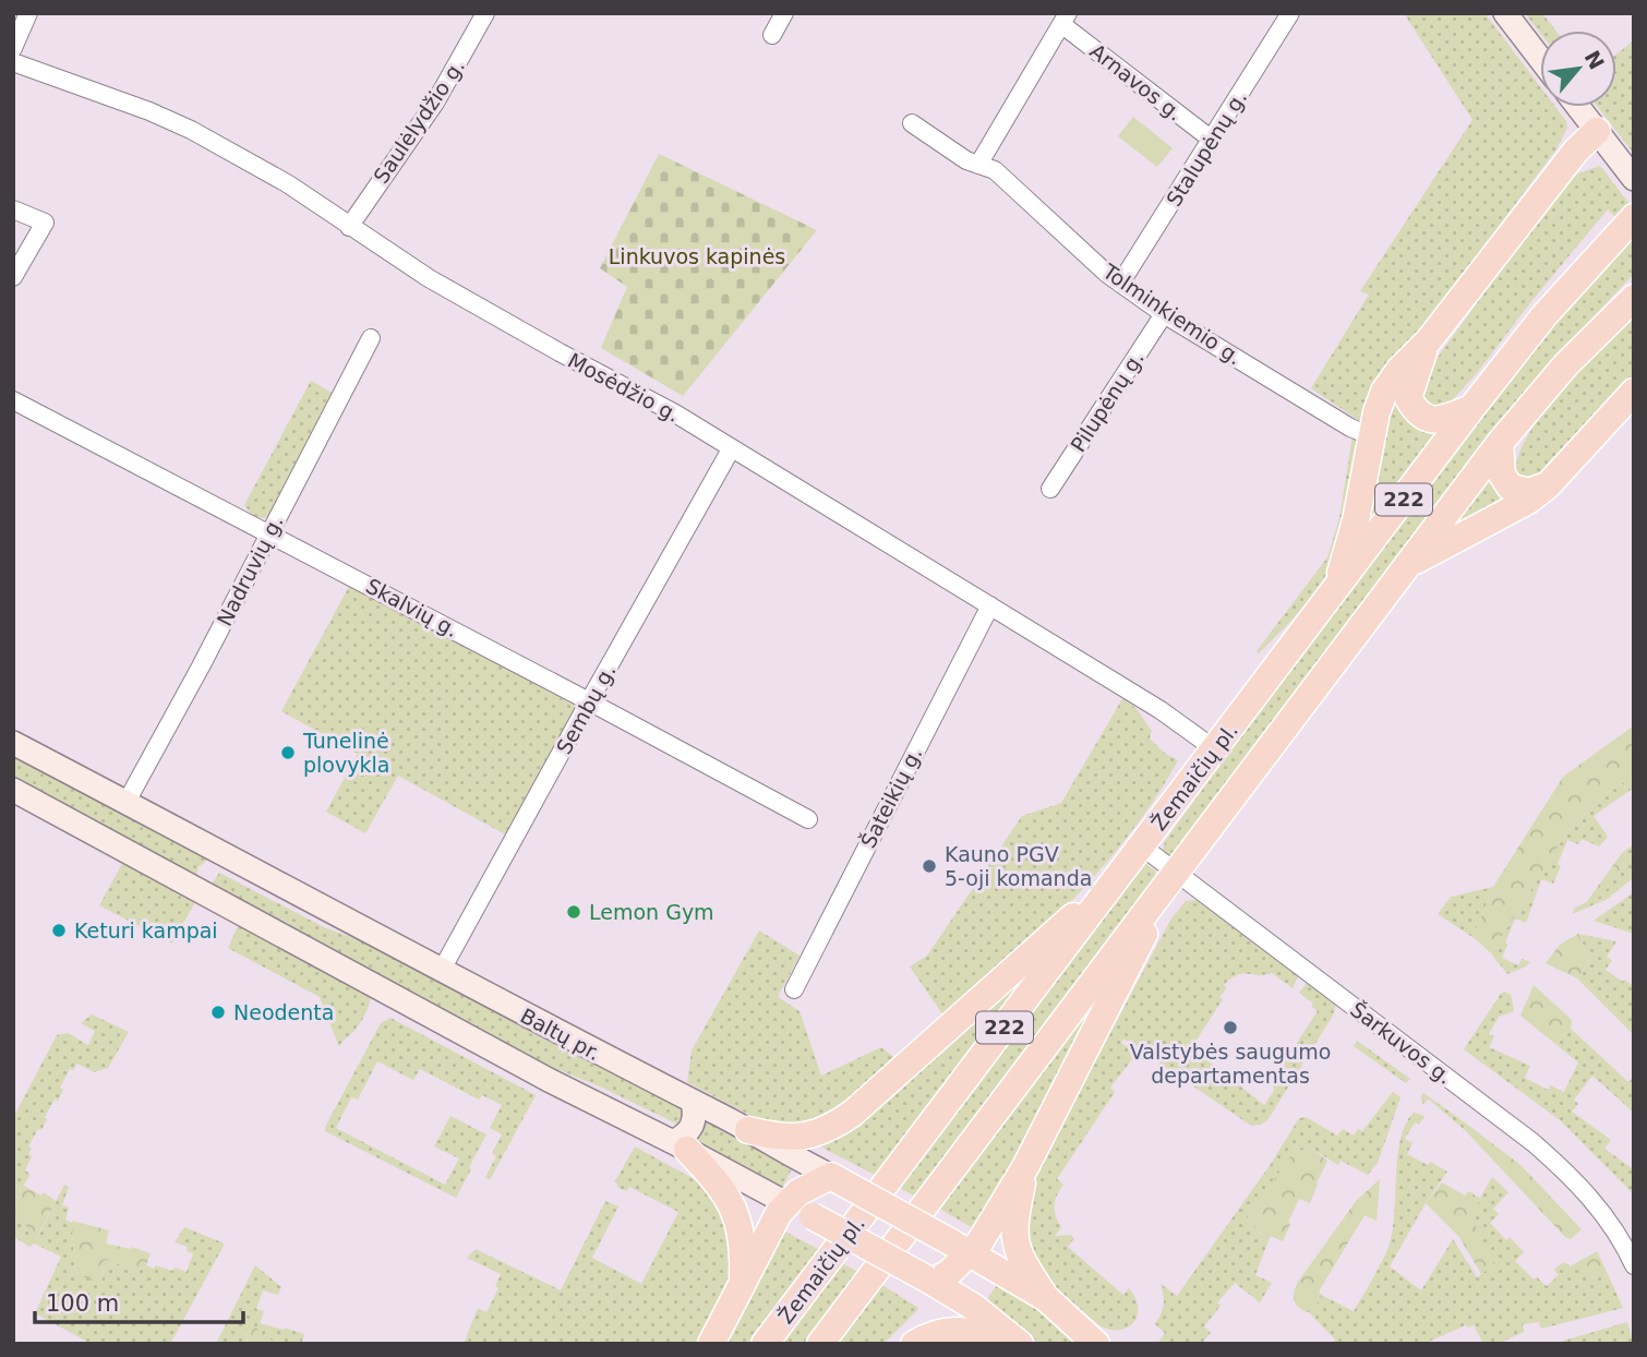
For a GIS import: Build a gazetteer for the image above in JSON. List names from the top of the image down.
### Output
{
  "streets": {
    "main road": ["222", "Žemaičių pl.", "Baltų pr."],
    "street": [
      "Arnavos g.",
      "Saulėlydžio g.",
      "Stalupėnų g.",
      "Tolminkiemio g.",
      "Mosėdžio g.",
      "Pilupėnų g.",
      "Nadruvių g.",
      "Skalvių g.",
      "Sembų g.",
      "Šateikių g.",
      "Šarkuvos g."
    ]
  },
  "crossings": [
    ["Arnavos g.", "Stalupėnų g."],
    ["Saulėlydžio g.", "Mosėdžio g."],
    ["Stalupėnų g.", "Tolminkiemio g."],
    ["Tolminkiemio g.", "Pilupėnų g."],
    ["Mosėdžio g.", "Sembų g."],
    ["Mosėdžio g.", "Žemaičių pl."],
    ["Mosėdžio g.", "Šateikių g."],
    ["Nadruvių g.", "Skalvių g."],
    ["Nadruvių g.", "Baltų pr."],
    ["Skalvių g.", "Sembų g."],
    ["Sembų g.", "Baltų pr."],
    ["Žemaičių pl.", "Šarkuvos g."]
  ],
  "parks": ["Linkuvos kapinės"],
  "places": [
    "Tunelinė plovykla",
    "Kauno PGV 5-oji komanda",
    "Lemon Gym",
    "Keturi kampai",
    "Neodenta",
    "Valstybės saugumo departamentas"
  ],
  "scale_bar": "100 m",
  "north": "top right"
}
